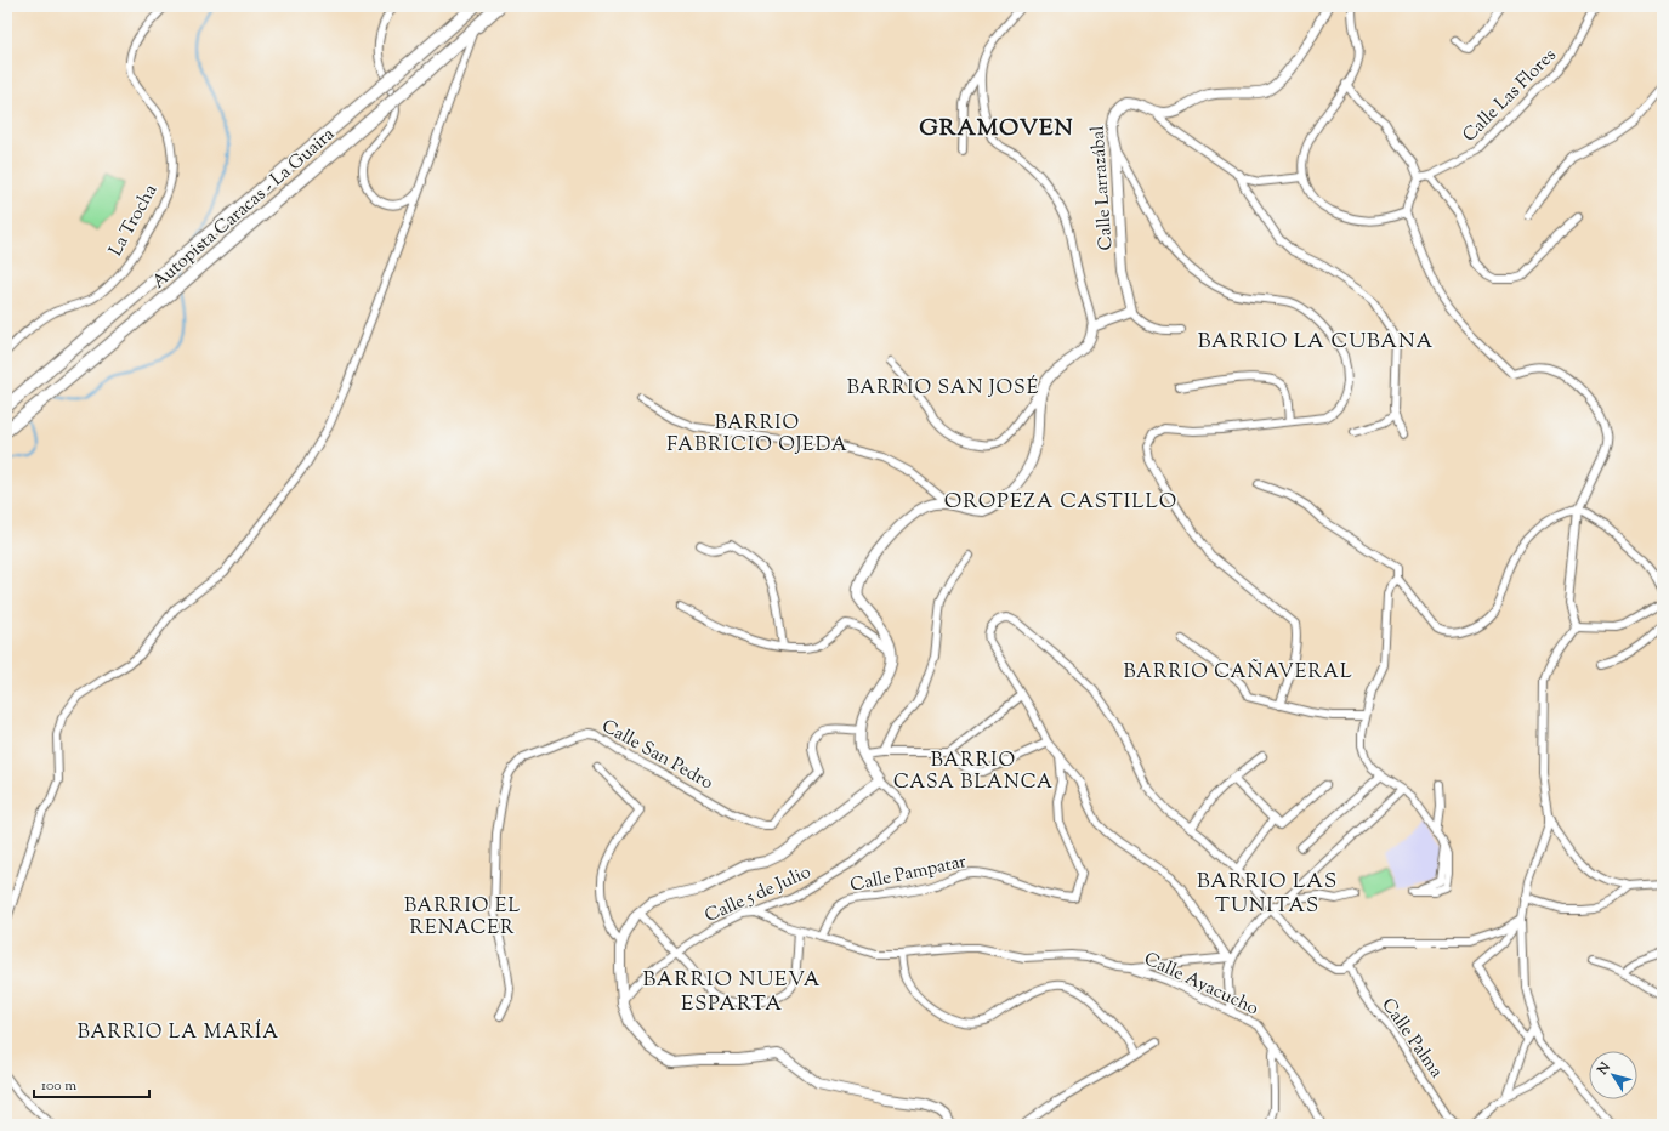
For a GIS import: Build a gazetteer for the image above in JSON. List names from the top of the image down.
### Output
{
  "streets": {
    "highway": ["Autopista Caracas - La Guaira"],
    "street": [
      "Calle Las Flores",
      "Calle Larrazábal",
      "La Trocha",
      "Calle San Pedro",
      "Calle Pampatar",
      "Calle 5 de Julio",
      "Calle Ayacucho",
      "Calle Palma"
    ]
  },
  "districts": [
    "GRAMOVEN",
    "BARRIO LA CUBANA",
    "BARRIO SAN JOSÉ",
    "BARRIO FABRICIO OJEDA",
    "OROPEZA CASTILLO",
    "BARRIO CAÑAVERAL",
    "BARRIO CASA BLANCA",
    "BARRIO LAS TUNITAS",
    "BARRIO EL RENACER",
    "BARRIO NUEVA ESPARTA",
    "BARRIO LA MARÍA"
  ],
  "scale_bar": "100 m",
  "north": "top left"
}
